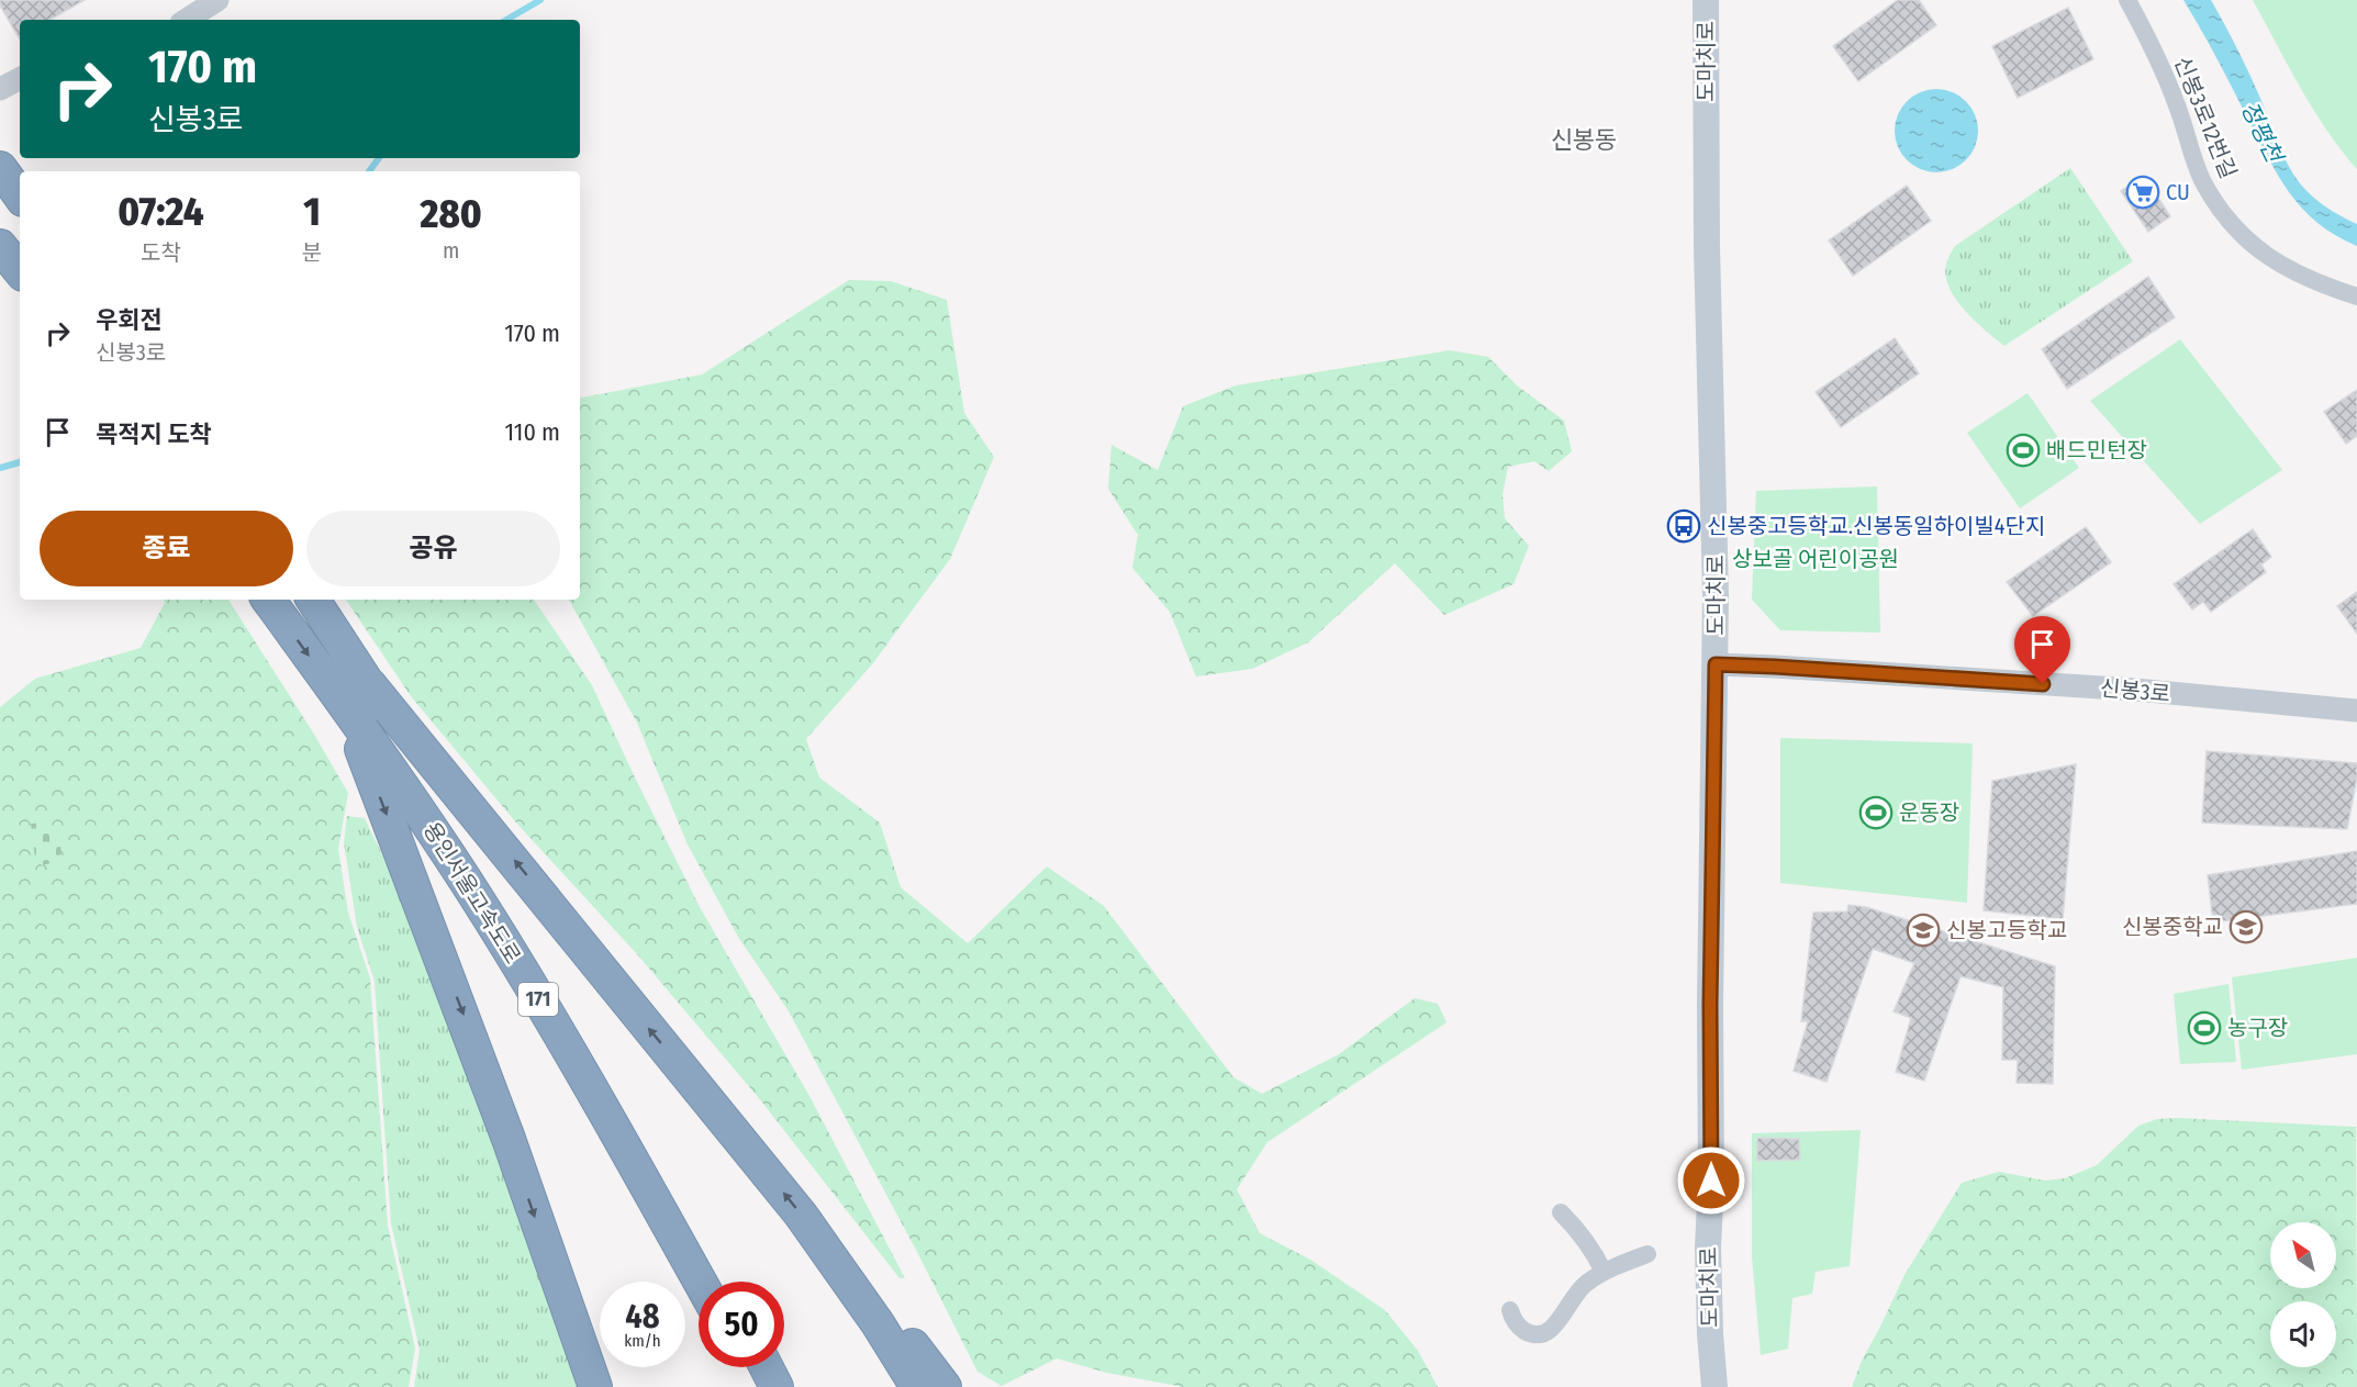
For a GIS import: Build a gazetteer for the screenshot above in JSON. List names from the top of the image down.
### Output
{
  "streets": {
    "highway": ["용인서울고속도로", "171"],
    "main road": ["도마치로"],
    "street": ["신봉3로12번길", "신봉3로"]
  },
  "crossings": [
    ["도마치로", "신봉3로"]
  ],
  "districts": ["신봉동"],
  "water": ["정평천"],
  "parks": ["상보골 어린이공원"],
  "places": {
    "supermarket": ["CU"],
    "sports": ["배드민턴장", "운동장", "농구장"],
    "bus stop": ["신봉중고등학교.신봉동일하이빌4단지"],
    "school or university": ["신봉중학교", "신봉고등학교"]
  },
  "north": "top left",
  "page": {
    "turn": ["170 m", "신봉3로"],
    "eta": [
      "07:24",
      "도착",
      "1",
      "분",
      "280",
      "m"
    ],
    "list": [
      {
        "name": "우회전",
        "note": "신봉3로",
        "value": "170 m"
      },
      {
        "name": "목적지 도착",
        "value": "110 m"
      }
    ],
    "buttons": ["종료", "공유"],
    "speed": "48 km/h",
    "limit": "50"
  }
}
